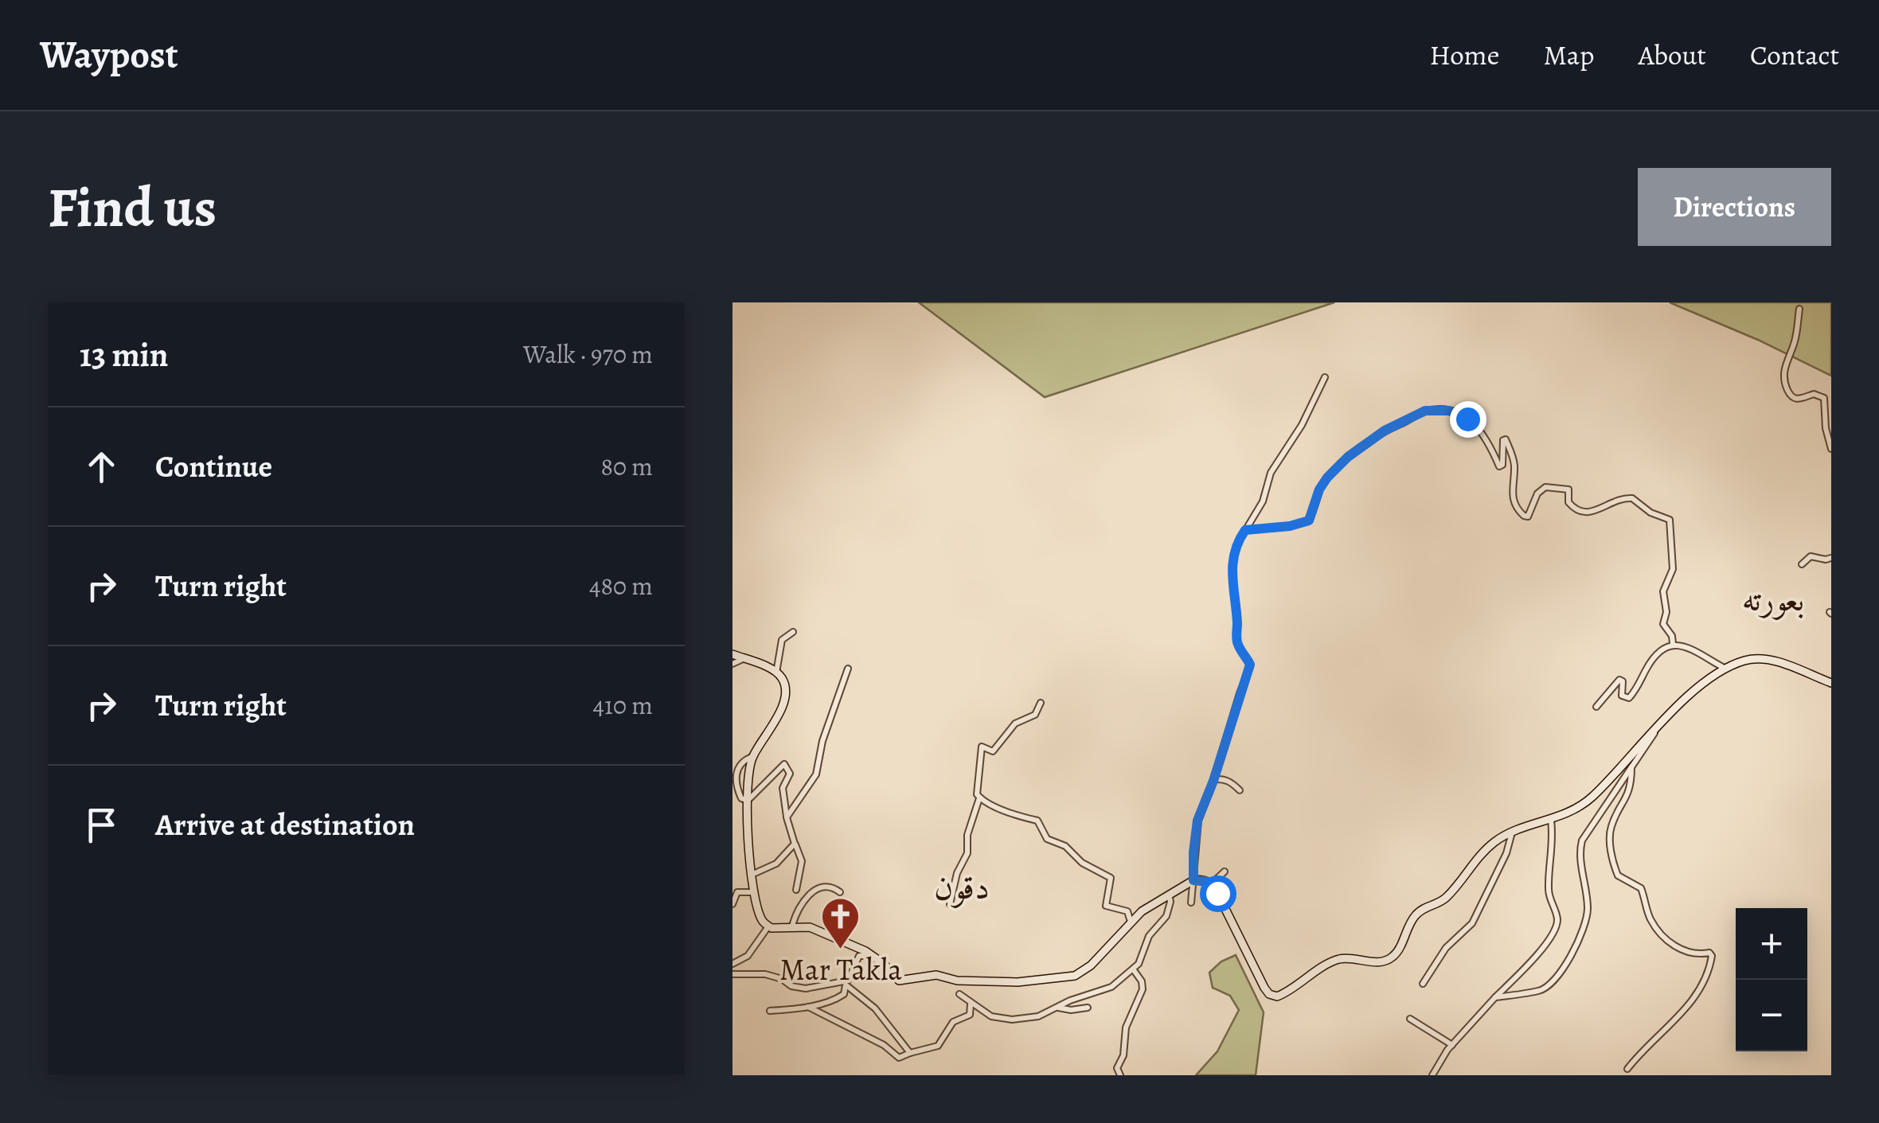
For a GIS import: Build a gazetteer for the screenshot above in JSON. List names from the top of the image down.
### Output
{
  "districts": ["بعورته", "دقون"],
  "places": {
    "church": ["Mar Takla"]
  },
  "page": {
    "header": "Waypost",
    "nav": [
      "Home",
      "Map",
      "About",
      "Contact"
    ],
    "buttons": "Directions",
    "title": "Find us",
    "heading": ["13 min", "Walk · 970 m"],
    "list": [
      ["Continue", "80 m"],
      ["Turn right", "480 m"],
      ["Turn right", "410 m"],
      "Arrive at destination"
    ],
    "map_buttons": ["+", "−"]
  }
}
